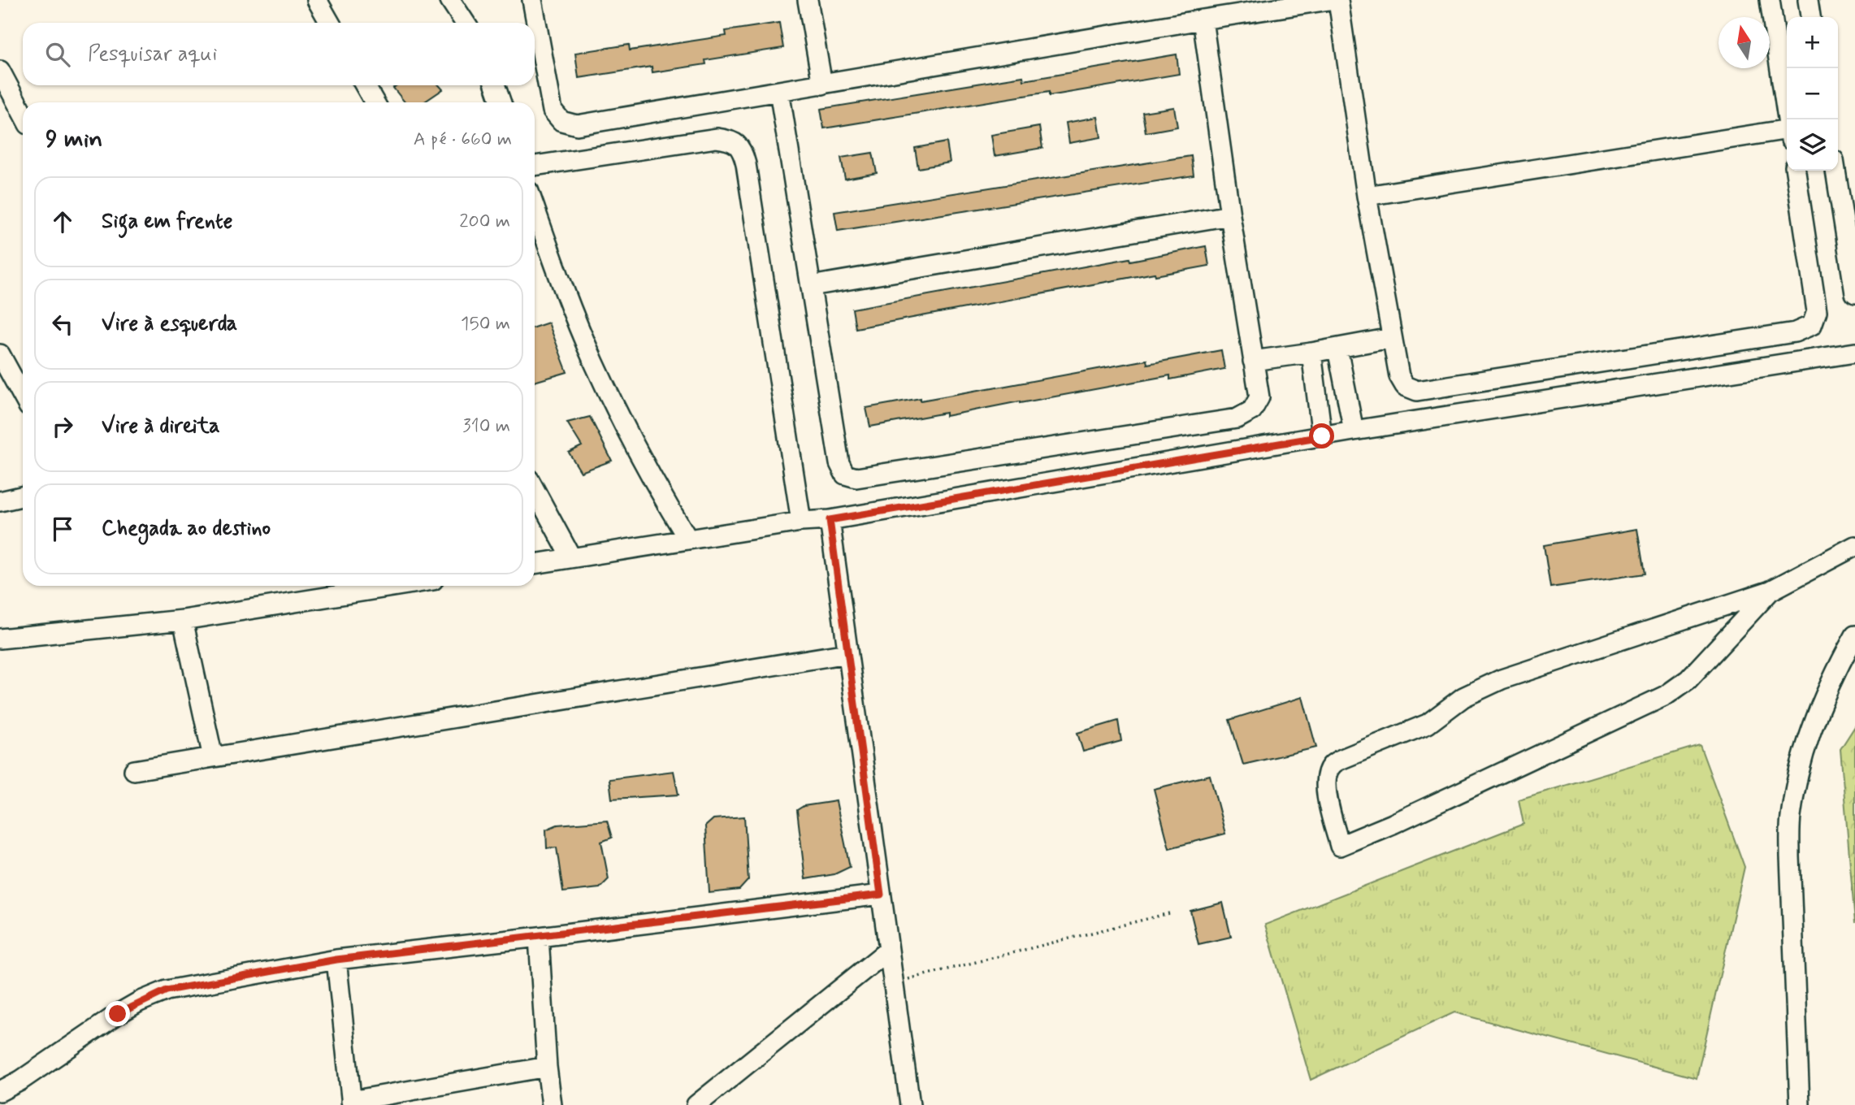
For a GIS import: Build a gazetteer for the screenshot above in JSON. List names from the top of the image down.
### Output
{
  "north": "top",
  "page": {
    "map_buttons": ["+", "−"],
    "search": "Pesquisar aqui",
    "heading": ["9 min", "A pé · 660 m"],
    "list": [
      ["Siga em frente", "200 m"],
      ["Vire à esquerda", "150 m"],
      ["Vire à direita", "310 m"],
      "Chegada ao destino"
    ]
  }
}
